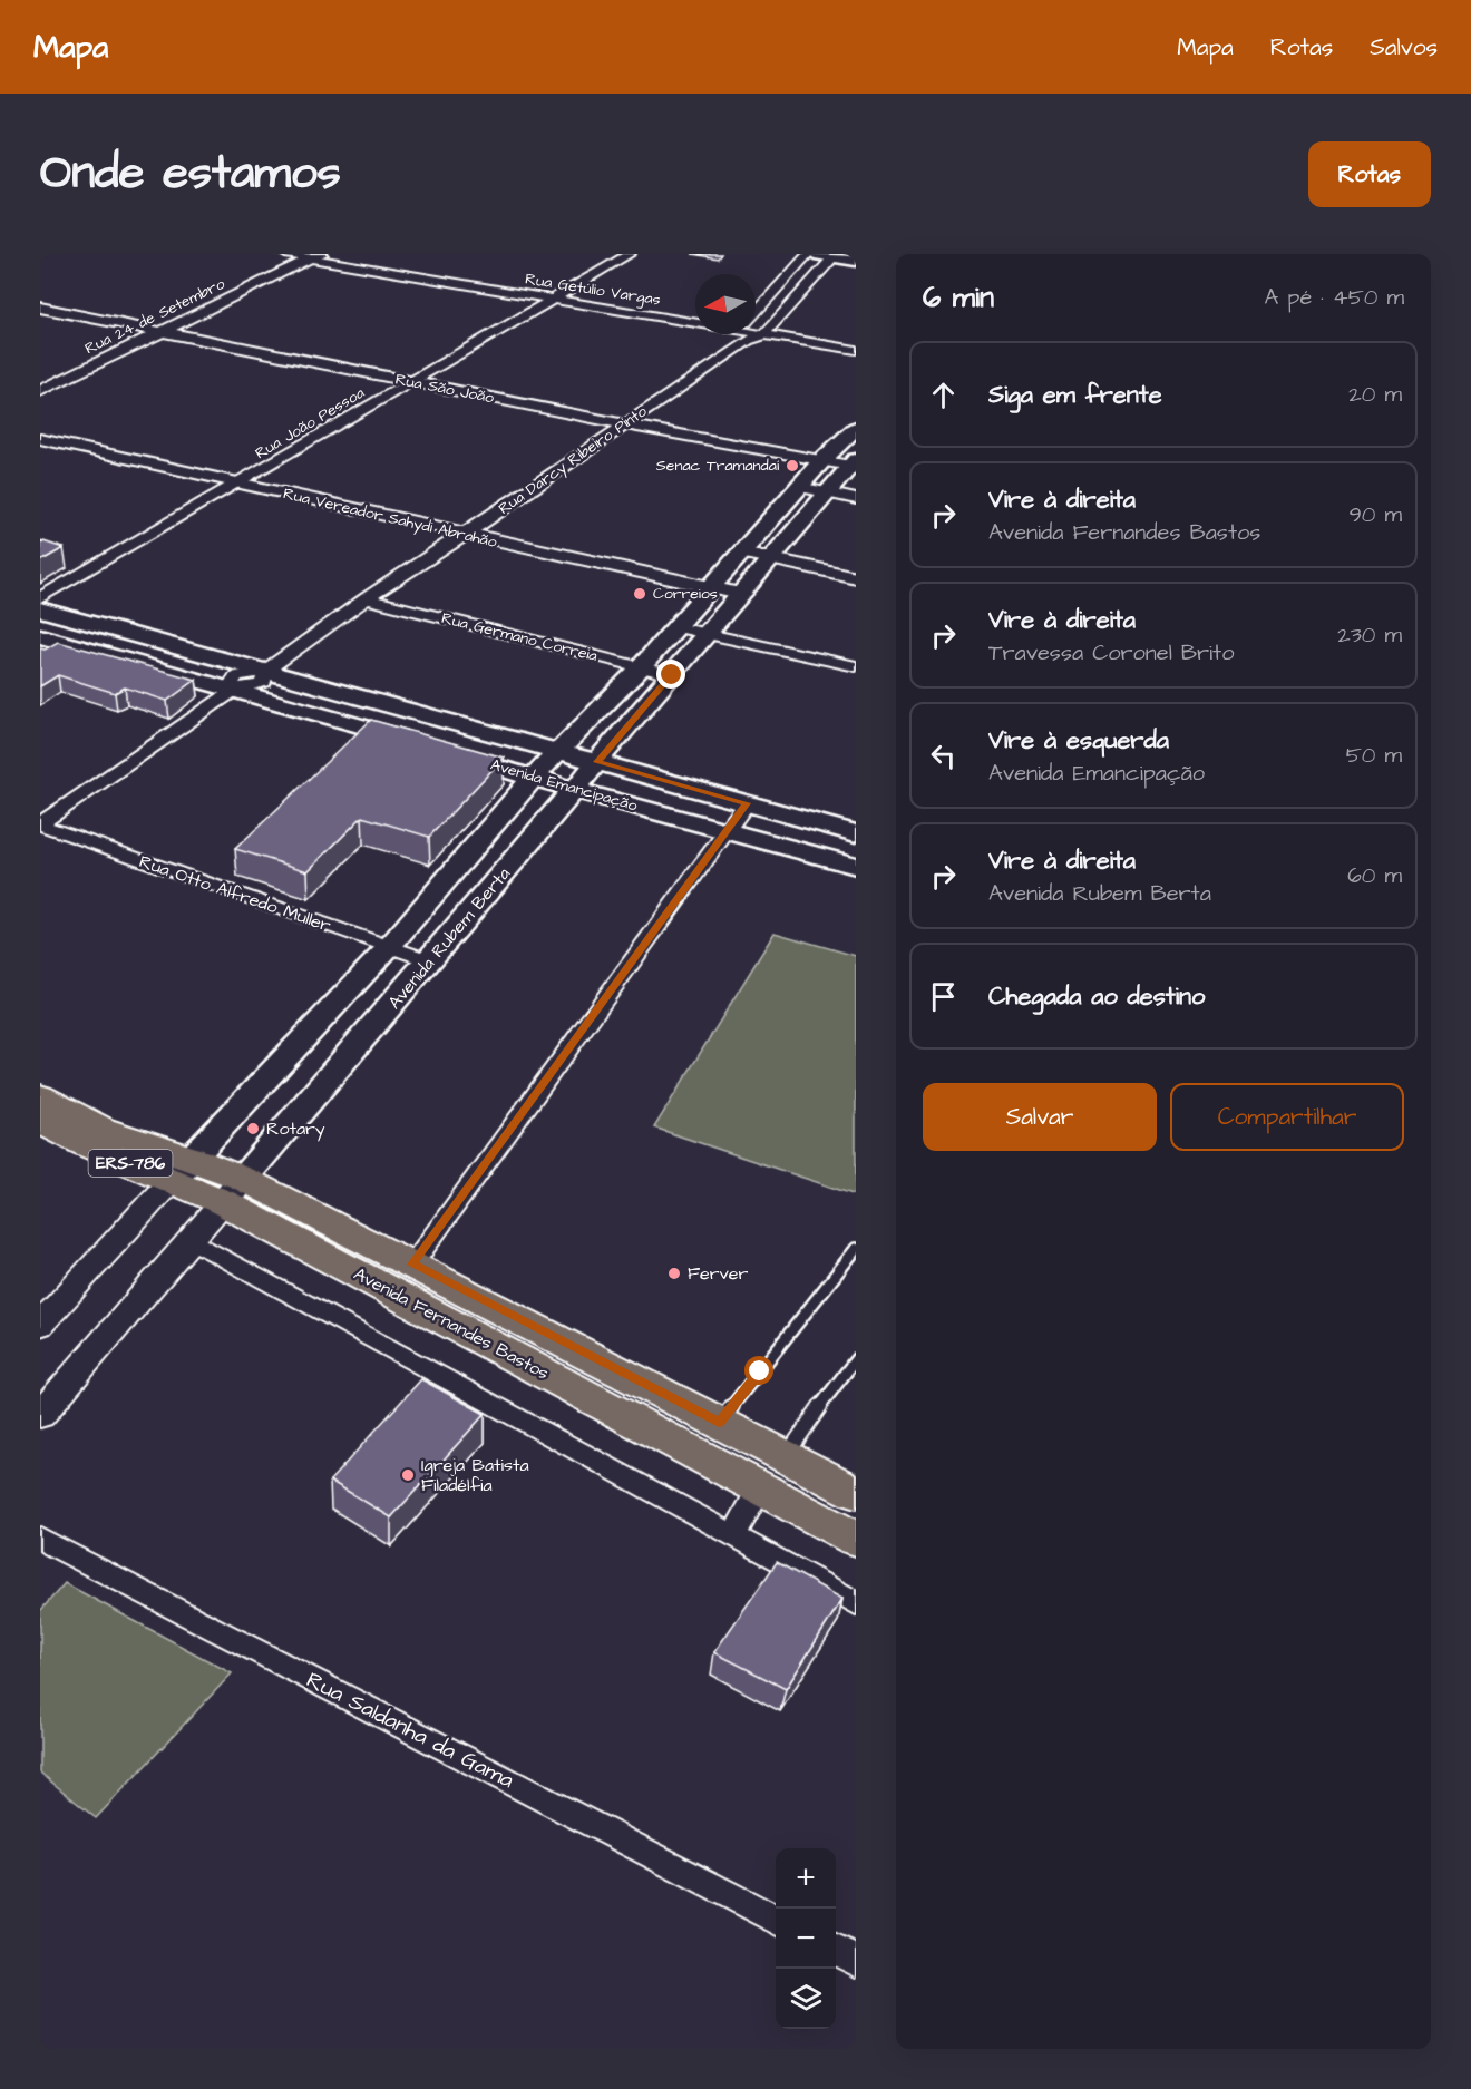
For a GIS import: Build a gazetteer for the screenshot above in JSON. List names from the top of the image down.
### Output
{
  "streets": {
    "main road": [
      "Avenida Emancipação",
      "Avenida Rubem Berta",
      "ERS-786",
      "Avenida Fernandes Bastos"
    ],
    "street": [
      "Rua Getúlio Vargas",
      "Rua 24 de Setembro",
      "Rua São João",
      "Rua João Pessoa",
      "Rua Darcy Ribeiro Pinto",
      "Rua Vereador Sahydi Abrahão",
      "Rua Germano Correia",
      "Rua Otto Alfredo Muller",
      "Rua Saldanha da Gama"
    ]
  },
  "crossings": [
    ["Rua Getúlio Vargas", "Rua 24 de Setembro"],
    ["Rua Getúlio Vargas", "Rua João Pessoa"],
    ["Rua 24 de Setembro", "Rua São João"],
    ["Rua São João", "Rua João Pessoa"],
    ["Rua São João", "Rua Darcy Ribeiro Pinto"],
    ["Rua São João", "Avenida Rubem Berta"],
    ["Rua João Pessoa", "Rua Vereador Sahydi Abrahão"],
    ["Rua Darcy Ribeiro Pinto", "Rua Vereador Sahydi Abrahão"],
    ["Rua Darcy Ribeiro Pinto", "Rua Germano Correia"],
    ["Rua Darcy Ribeiro Pinto", "Avenida Emancipação"],
    ["Rua Darcy Ribeiro Pinto", "Rua Otto Alfredo Muller"],
    ["Rua Vereador Sahydi Abrahão", "Avenida Rubem Berta"],
    ["Rua Germano Correia", "Avenida Rubem Berta"],
    ["Avenida Emancipação", "Avenida Rubem Berta"],
    ["Rua Otto Alfredo Muller", "Avenida Rubem Berta"],
    ["Avenida Rubem Berta", "Avenida Fernandes Bastos"]
  ],
  "places": [
    "Senac Tramandaí",
    "Correios",
    "Rotary",
    "Ferver",
    "Igreja Batista Filadélfia"
  ],
  "north": "left",
  "page": {
    "header": "Mapa",
    "nav": ["Mapa", "Rotas", "Salvos"],
    "title": "Onde estamos",
    "buttons": [
      "Rotas",
      ["Salvar", "Compartilhar"]
    ],
    "heading": ["6 min", "A pé · 450 m"],
    "list": [
      ["Siga em frente", "20 m"],
      ["Vire à direita", "Avenida Fernandes Bastos", "90 m"],
      ["Vire à direita", "Travessa Coronel Brito", "230 m"],
      ["Vire à esquerda", "Avenida Emancipação", "50 m"],
      ["Vire à direita", "Avenida Rubem Berta", "60 m"],
      "Chegada ao destino"
    ],
    "map_buttons": ["+", "−"]
  }
}
